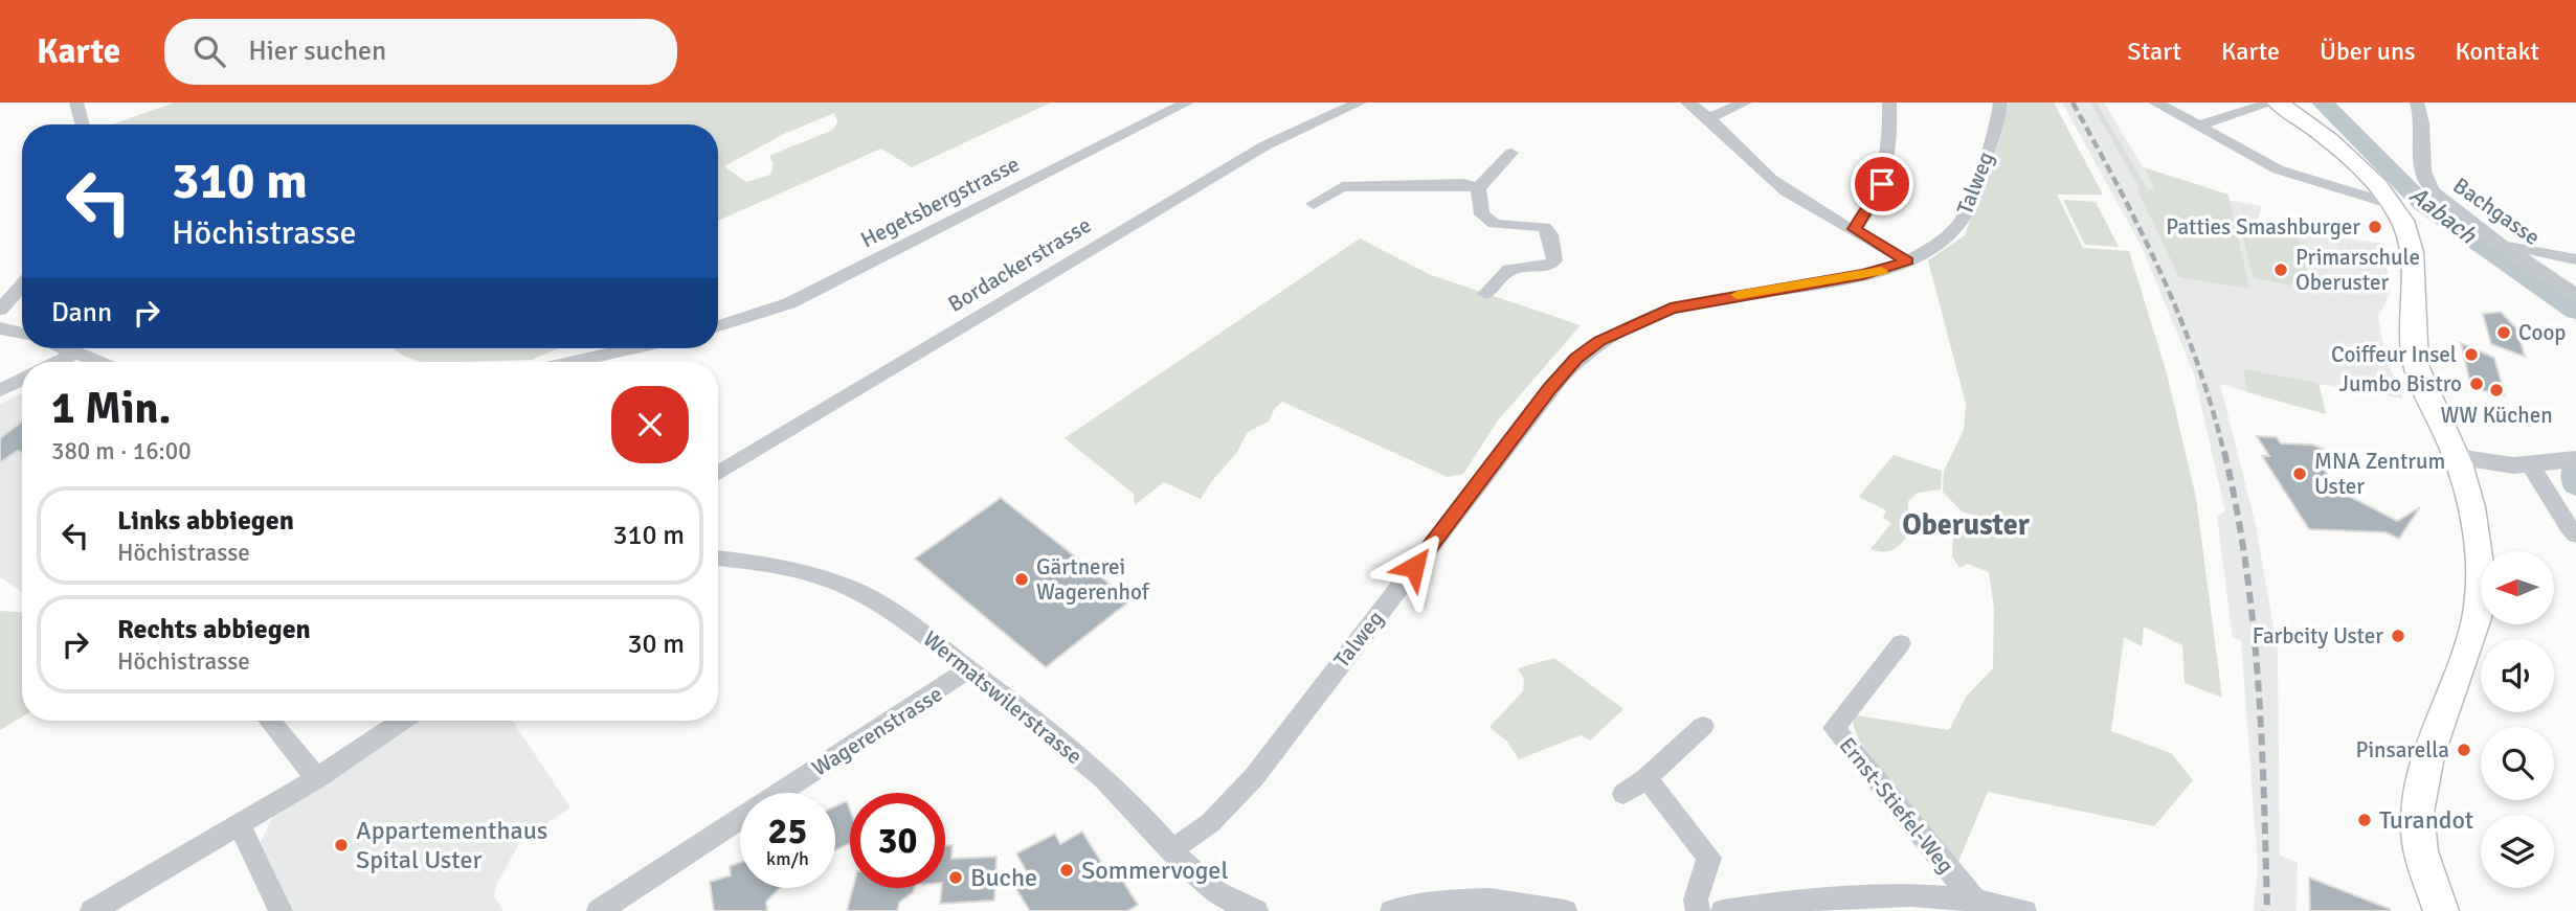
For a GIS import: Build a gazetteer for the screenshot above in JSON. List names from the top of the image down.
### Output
{
  "streets": {
    "street": [
      "Talweg",
      "Hegetsbergstrasse",
      "Bachgasse",
      "Bordackerstrasse",
      "Wermatswilerstrasse",
      "Wagerenstrasse",
      "Ernst-Stiefel-Weg"
    ]
  },
  "crossings": [
    ["Talweg", "Wermatswilerstrasse"],
    ["Wermatswilerstrasse", "Wagerenstrasse"]
  ],
  "districts": ["Oberuster"],
  "water": ["Aabach"],
  "places": [
    "Patties Smashburger",
    "Primarschule Oberuster",
    "Coop",
    "Coiffeur Insel",
    "Jumbo Bistro",
    "WW Küchen",
    "MNA Zentrum Uster",
    "Gärtnerei Wagerenhof",
    "Farbcity Uster",
    "Pinsarella",
    "Turandot",
    "Appartementhaus Spital Uster",
    "Sommervogel",
    "Buche"
  ],
  "north": "left",
  "page": {
    "header": "Karte",
    "search": "Hier suchen",
    "nav": [
      "Start",
      "Karte",
      "Über uns",
      "Kontakt"
    ],
    "turn": ["310 m", "Höchistrasse"],
    "then": "Dann",
    "heading": ["1 Min.", "380 m · 16:00"],
    "list": [
      {
        "name": "Links abbiegen",
        "note": "Höchistrasse",
        "value": "310 m"
      },
      {
        "name": "Rechts abbiegen",
        "note": "Höchistrasse",
        "value": "30 m"
      }
    ],
    "speed": "25 km/h",
    "limit": "30"
  }
}
